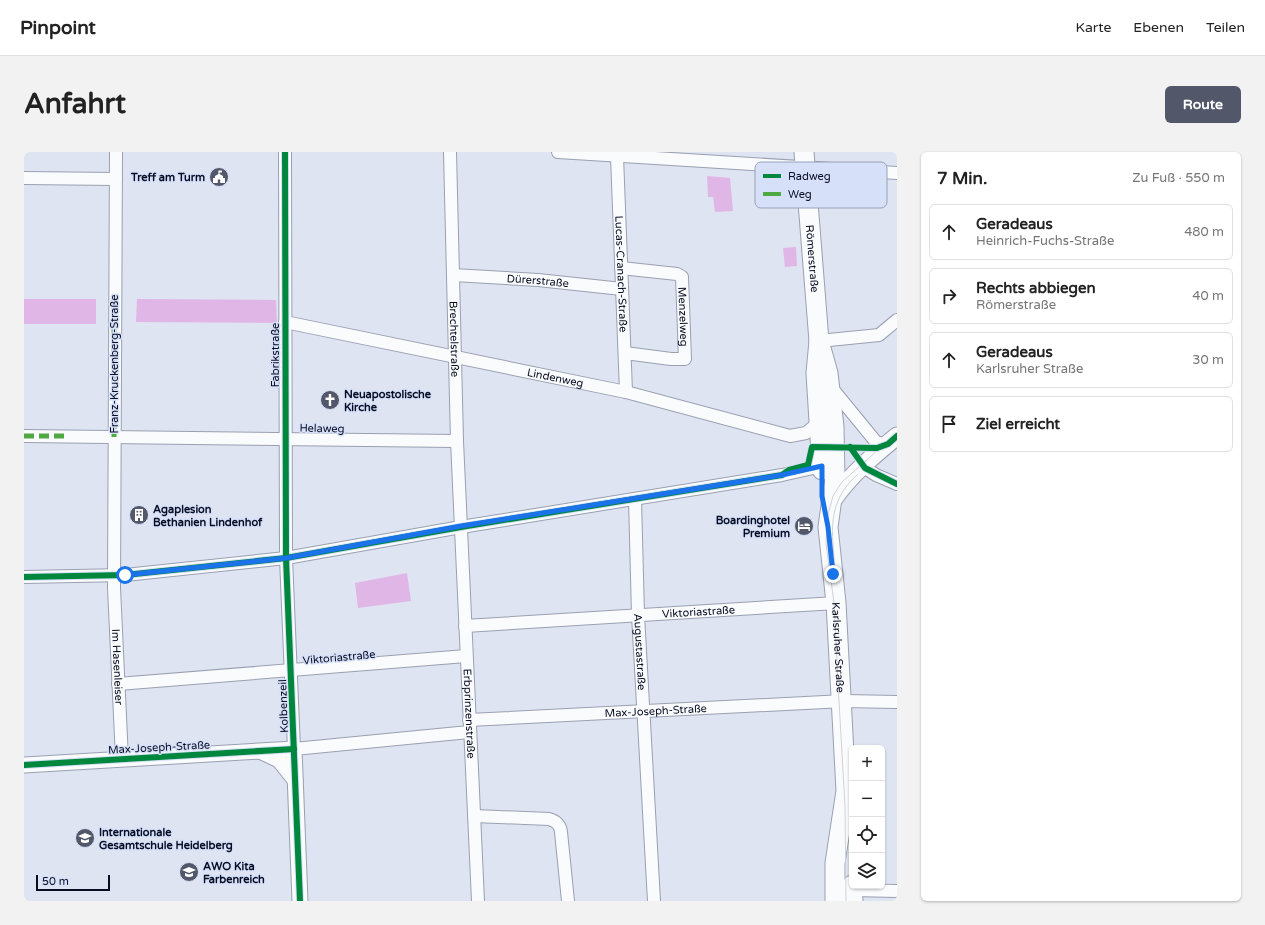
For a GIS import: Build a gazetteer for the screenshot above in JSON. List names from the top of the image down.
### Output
{
  "streets": {
    "main road": ["Römerstraße", "Karlsruher Straße"],
    "street": [
      "Lucas-Cranach-Straße",
      "Dürerstraße",
      "Menzelweg",
      "Brechtelstraße",
      "Fabrikstraße",
      "Franz-Kruckenberg-Straße",
      "Lindenweg",
      "Helaweg",
      "Viktoriastraße",
      "Augustastraße",
      "Im Hasenleiser",
      "Kolbenzeil",
      "Max-Joseph-Straße",
      "Erbprinzenstraße"
    ]
  },
  "crossings": [
    ["Römerstraße", "Lindenweg"],
    ["Römerstraße", "Karlsruher Straße"],
    ["Lucas-Cranach-Straße", "Dürerstraße"],
    ["Lucas-Cranach-Straße", "Menzelweg"],
    ["Lucas-Cranach-Straße", "Lindenweg"],
    ["Dürerstraße", "Brechtelstraße"],
    ["Brechtelstraße", "Lindenweg"],
    ["Brechtelstraße", "Helaweg"],
    ["Brechtelstraße", "Erbprinzenstraße"],
    ["Fabrikstraße", "Lindenweg"],
    ["Fabrikstraße", "Helaweg"],
    ["Fabrikstraße", "Kolbenzeil"],
    ["Franz-Kruckenberg-Straße", "Helaweg"],
    ["Franz-Kruckenberg-Straße", "Im Hasenleiser"],
    ["Viktoriastraße", "Karlsruher Straße"],
    ["Viktoriastraße", "Augustastraße"],
    ["Viktoriastraße", "Im Hasenleiser"],
    ["Viktoriastraße", "Kolbenzeil"],
    ["Viktoriastraße", "Erbprinzenstraße"],
    ["Karlsruher Straße", "Max-Joseph-Straße"],
    ["Augustastraße", "Max-Joseph-Straße"],
    ["Im Hasenleiser", "Max-Joseph-Straße"],
    ["Kolbenzeil", "Max-Joseph-Straße"],
    ["Max-Joseph-Straße", "Erbprinzenstraße"]
  ],
  "places": {
    "public building": ["Treff am Turm"],
    "church": ["Neuapostolische Kirche"],
    "building": ["Agaplesion Bethanien Lindenhof"],
    "hotel": ["Boardinghotel Premium"],
    "school or university": ["Internationale Gesamtschule Heidelberg", "AWO Kita Farbenreich"]
  },
  "legend": ["Radweg", "Weg"],
  "scale_bar": "50 m",
  "page": {
    "header": "Pinpoint",
    "nav": ["Karte", "Ebenen", "Teilen"],
    "buttons": "Route",
    "title": "Anfahrt",
    "heading": ["7 Min.", "Zu Fuß · 550 m"],
    "list": [
      ["Geradeaus", "Heinrich-Fuchs-Straße", "480 m"],
      ["Rechts abbiegen", "Römerstraße", "40 m"],
      ["Geradeaus", "Karlsruher Straße", "30 m"],
      "Ziel erreicht"
    ],
    "map_buttons": ["+", "−"],
    "scale": "50 m"
  }
}
